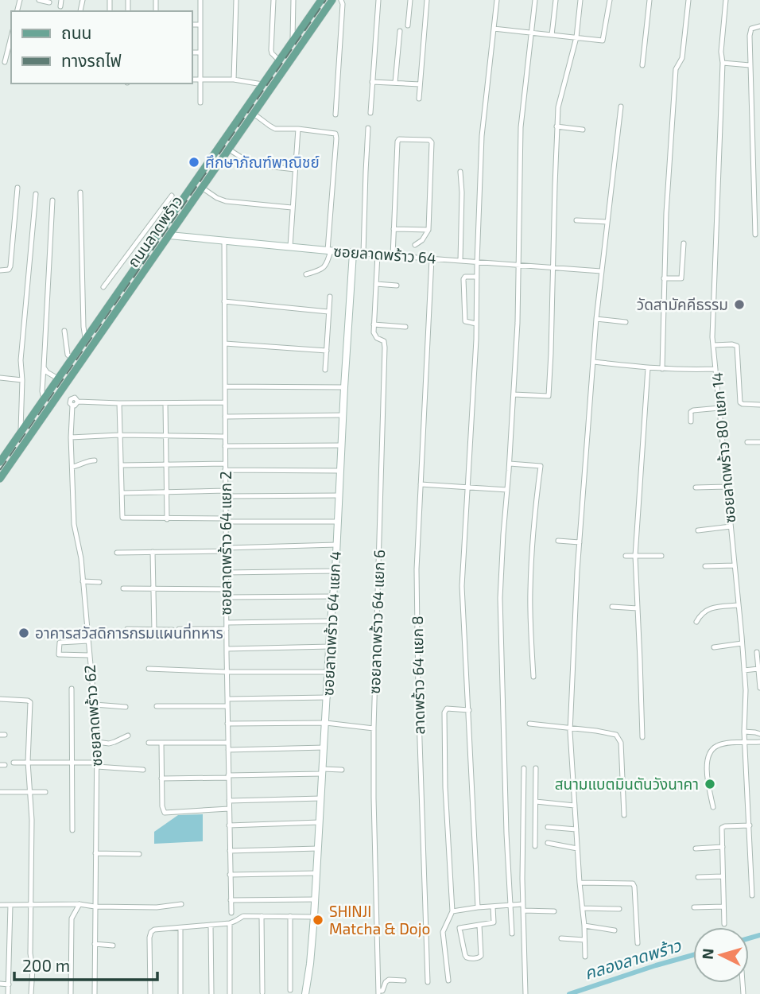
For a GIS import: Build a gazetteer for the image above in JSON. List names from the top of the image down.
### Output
{
  "streets": {
    "main road": ["ถนนลาดพร้าว"],
    "street": [
      "ซอยลาดพร้าว 64",
      "ซอยลาดพร้าว 80 แยก 14",
      "ซอยลาดพร้าว 64 แยก 2",
      "ซอยลาดพร้าว 64 แยก 6",
      "ซอยลาดพร้าว 64 แยก 4",
      "ลาดพร้าว 64 แยก 8",
      "ซอยลาดพร้าว 62"
    ]
  },
  "crossings": [
    ["ถนนลาดพร้าว", "ซอยลาดพร้าว 64"],
    ["ซอยลาดพร้าว 64", "ซอยลาดพร้าว 64 แยก 2"],
    ["ซอยลาดพร้าว 64", "ซอยลาดพร้าว 64 แยก 6"],
    ["ซอยลาดพร้าว 64", "ซอยลาดพร้าว 64 แยก 4"],
    ["ซอยลาดพร้าว 64", "ลาดพร้าว 64 แยก 8"]
  ],
  "water": ["คลองลาดพร้าว"],
  "places": [
    "ศึกษาภัณฑ์พาณิชย์",
    "วัดสามัคคีธรรม",
    "อาคารสวัสดิการกรมแผนที่ทหาร",
    "สนามแบตมินตันวังนาคา",
    "SHINJI Matcha & Dojo"
  ],
  "legend": ["ถนน", "ทางรถไฟ"],
  "scale_bar": "200 m",
  "north": "left"
}
